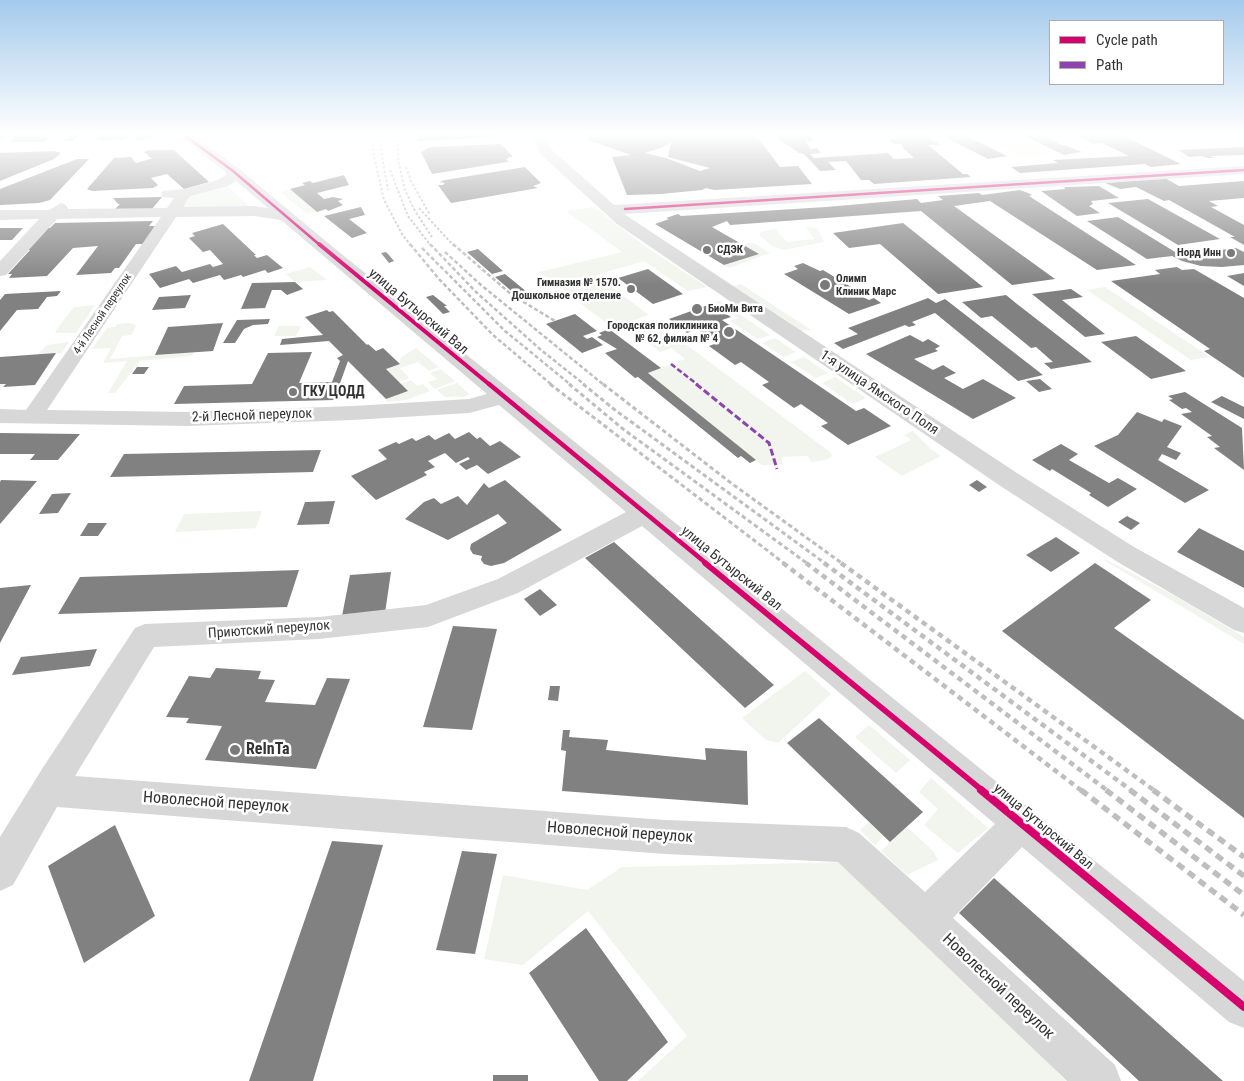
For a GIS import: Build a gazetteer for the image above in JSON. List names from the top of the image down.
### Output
{
  "streets": {
    "street": [
      "улица Бутырский Вал",
      "4-й Лесной переулок",
      "1-я улица Ямского Поля",
      "2-й Лесной переулок",
      "Приютский переулок",
      "Новолесной переулок"
    ]
  },
  "crossings": [
    ["улица Бутырский Вал", "2-й Лесной переулок"],
    ["улица Бутырский Вал", "Приютский переулок"],
    ["4-й Лесной переулок", "2-й Лесной переулок"],
    ["Приютский переулок", "Новолесной переулок"]
  ],
  "places": [
    "СДЭК",
    "Норд Инн",
    "Олимп Клиник Марс",
    "Гимназия № 1570. Дошкольное отделение",
    "БиоМи Вита",
    "Городская поликлиника № 62, филиал № 4",
    "ГКУ ЦОДД",
    "ReInTa"
  ],
  "legend": ["Cycle path", "Path"]
}
